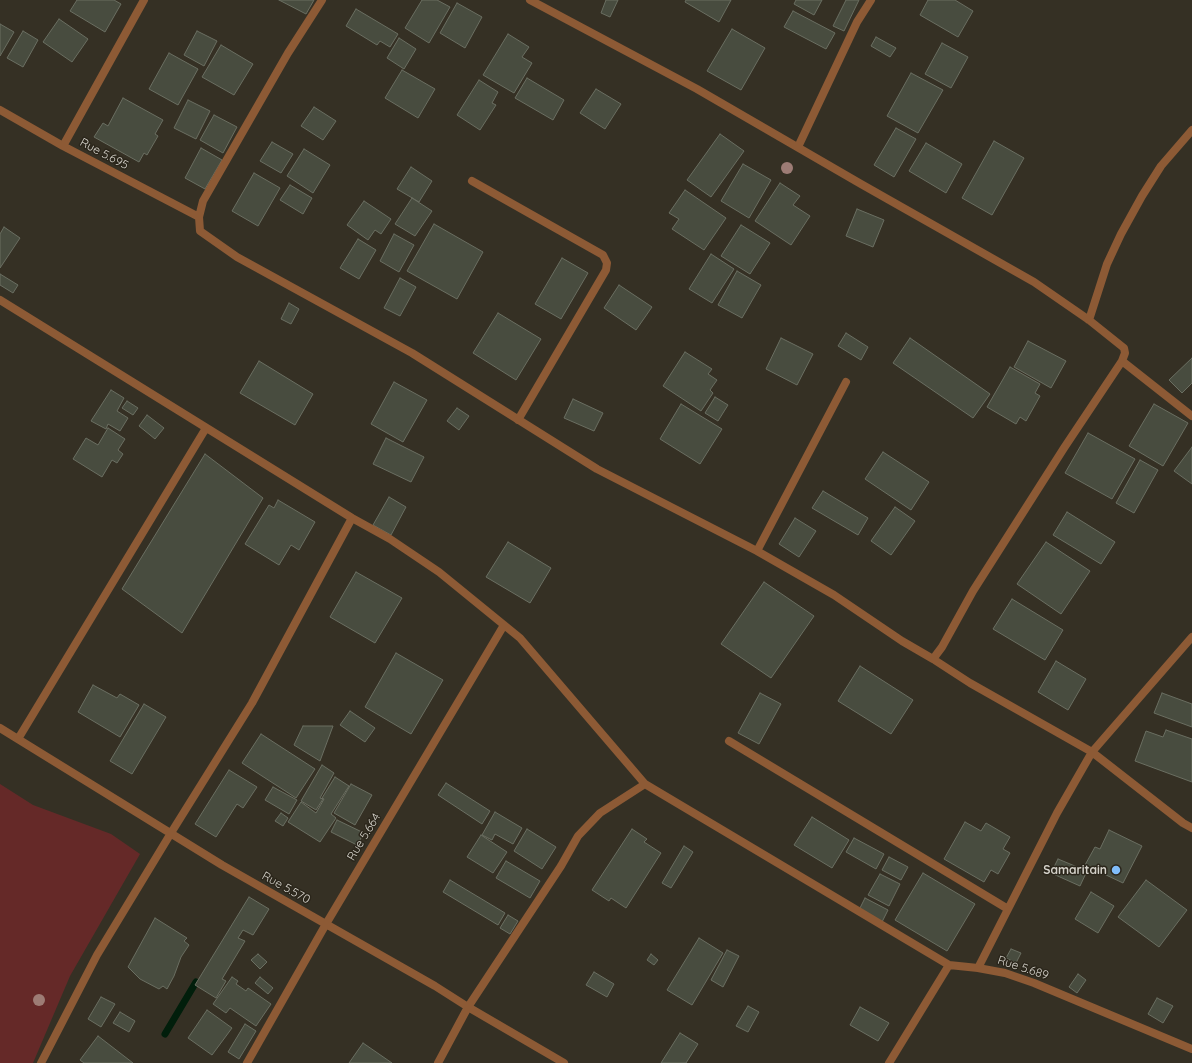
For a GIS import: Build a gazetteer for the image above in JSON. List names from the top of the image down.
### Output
{
  "streets": {
    "street": [
      "Rue 5.695",
      "Rue 5.664",
      "Rue 5.570",
      "Rue 5.689"
    ]
  },
  "crossings": [
    ["Rue 5.664", "Rue 5.570"]
  ],
  "places": ["Samaritain"]
}
